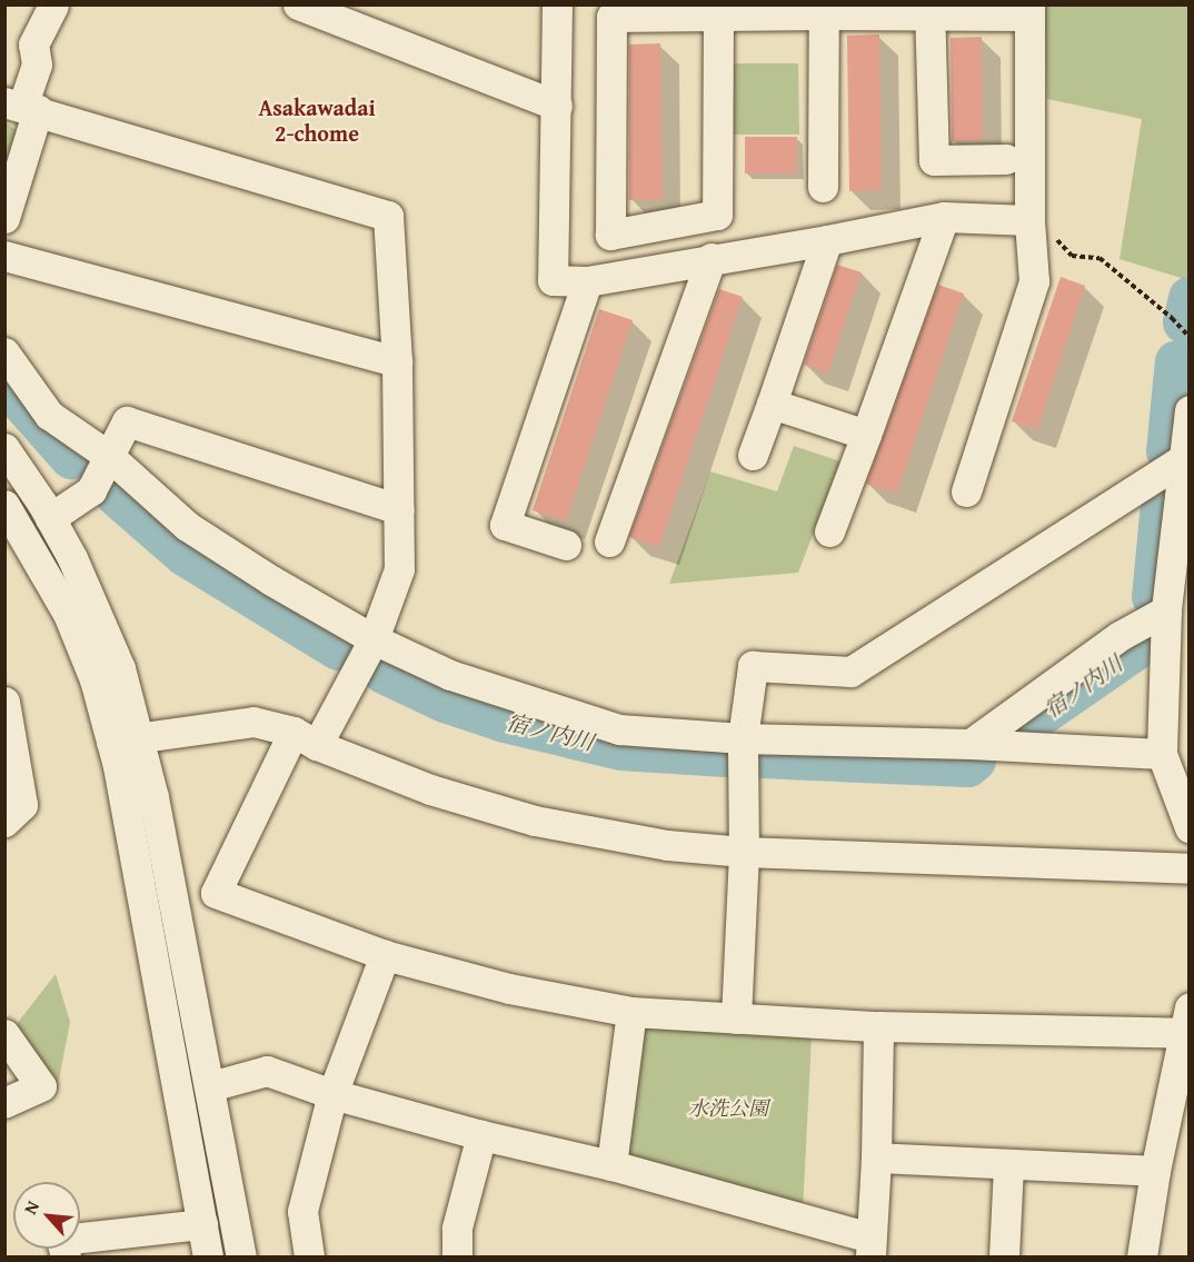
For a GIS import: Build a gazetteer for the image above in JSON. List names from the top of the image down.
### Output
{
  "districts": ["Asakawadai 2-chome"],
  "water": ["宿ノ内川"],
  "parks": ["水洗公園"],
  "north": "top left"
}
